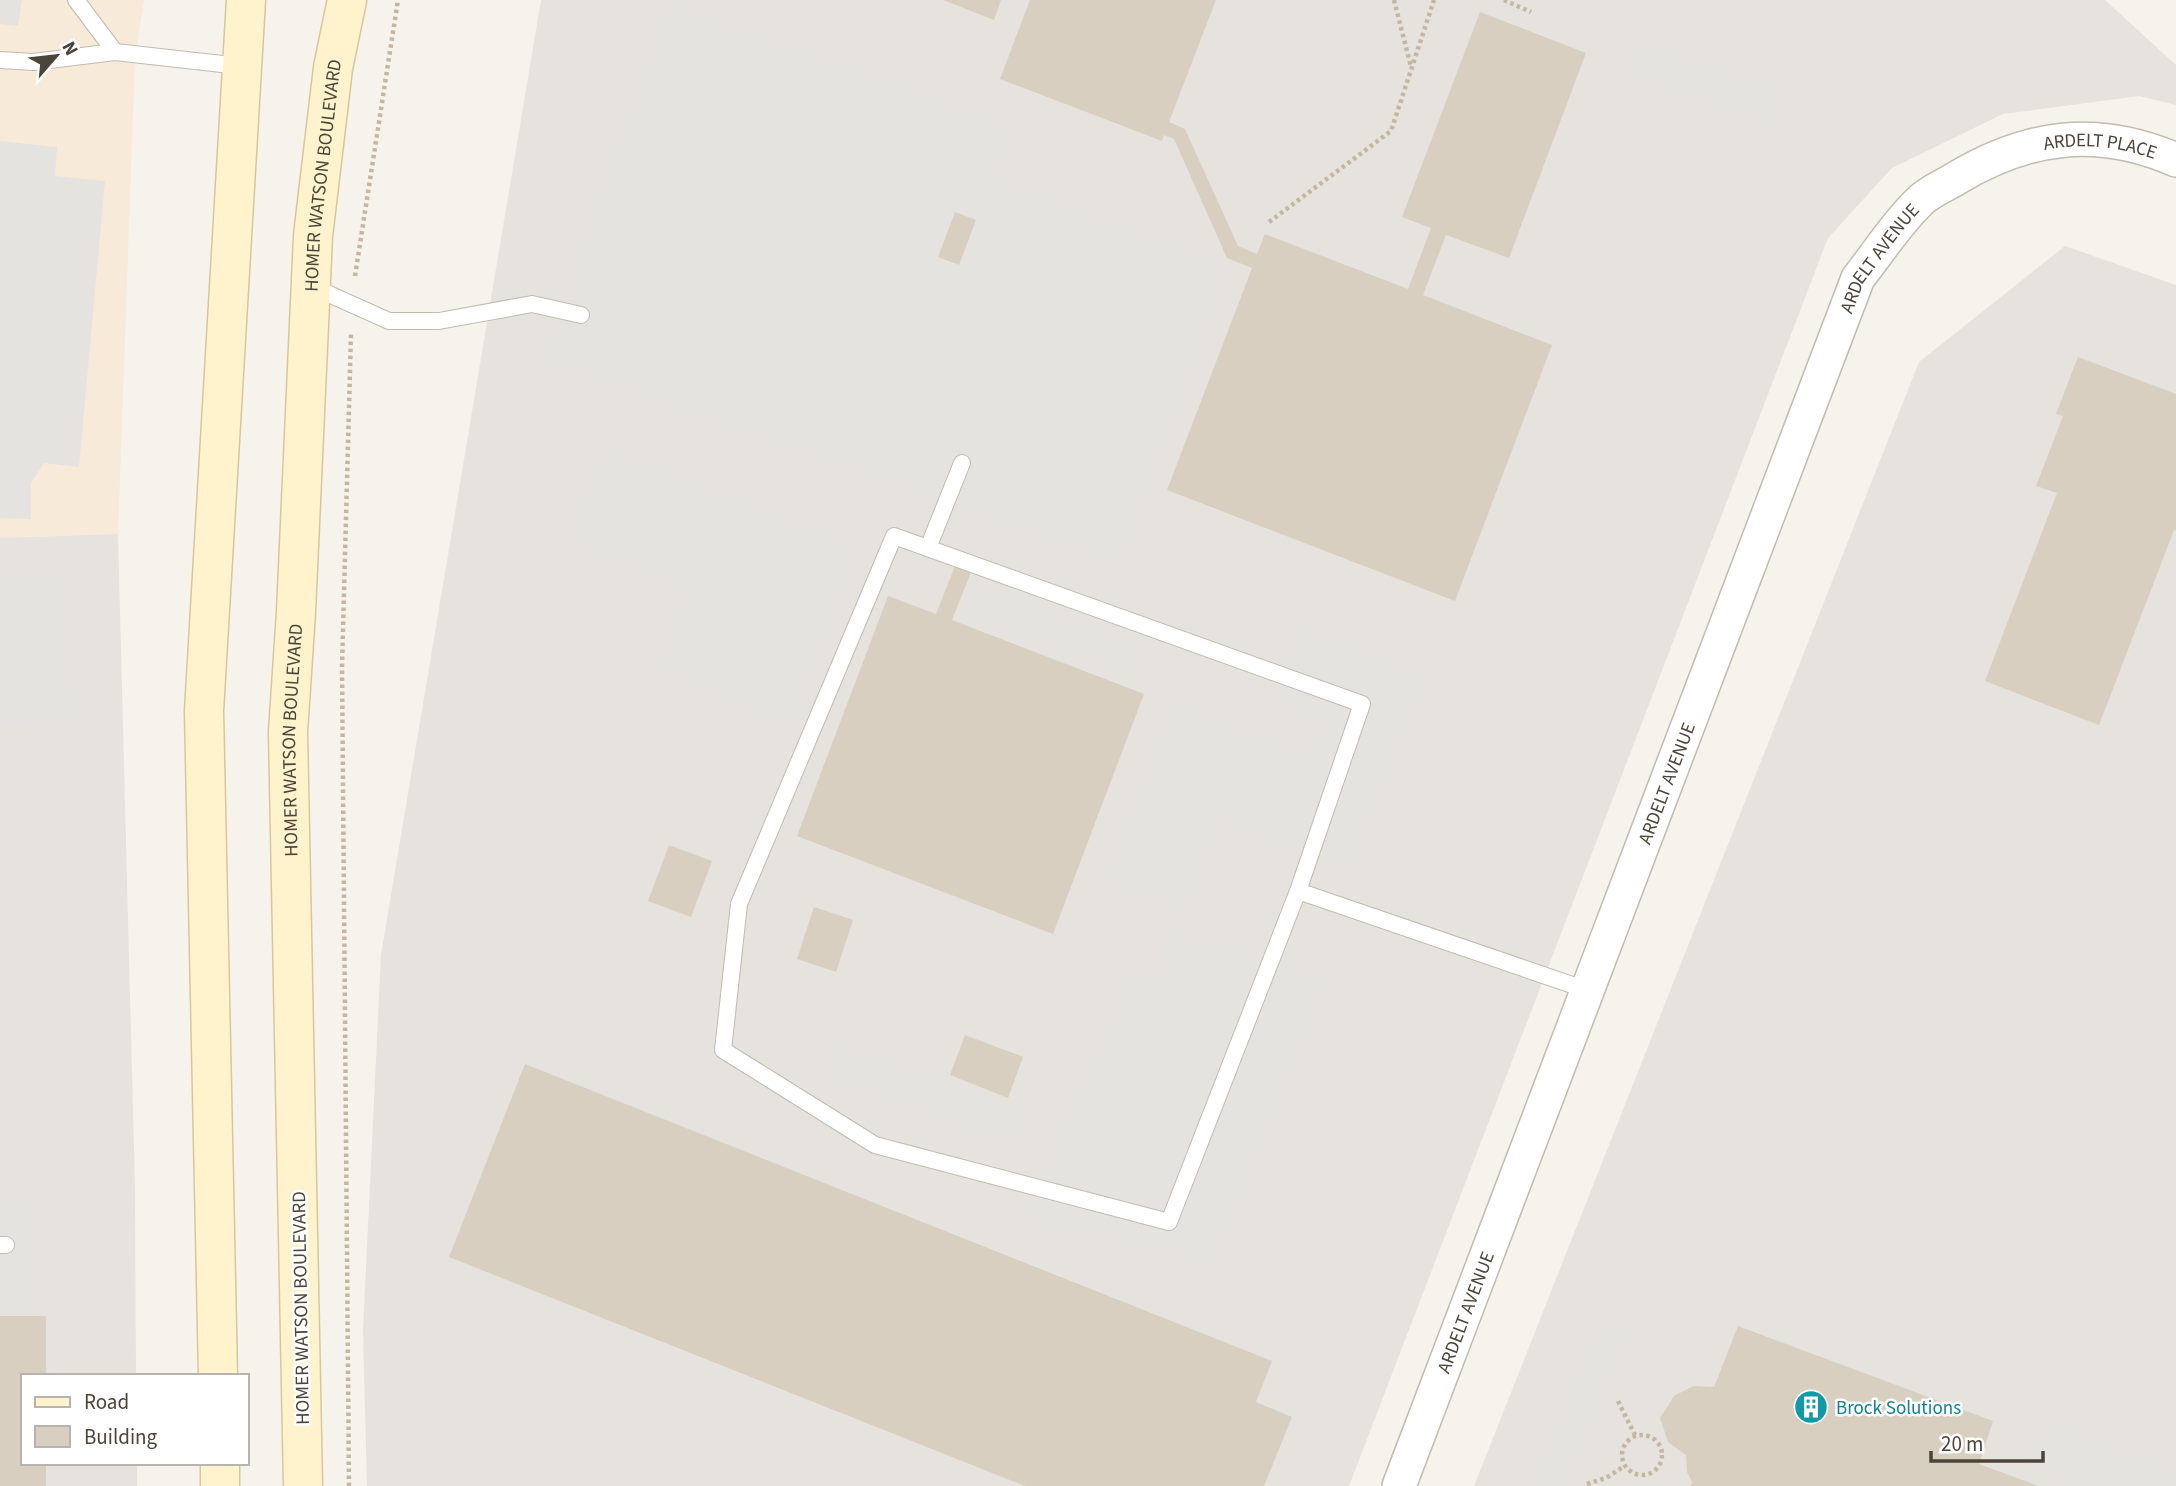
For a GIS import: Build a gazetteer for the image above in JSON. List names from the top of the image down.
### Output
{
  "streets": {
    "main road": ["HOMER WATSON BOULEVARD"],
    "street": ["ARDELT PLACE", "ARDELT AVENUE"]
  },
  "crossings": [
    ["ARDELT PLACE", "ARDELT AVENUE"]
  ],
  "places": {
    "building": ["Brock Solutions"]
  },
  "legend": ["Road", "Building"],
  "scale_bar": "20 m",
  "north": "top right"
}
